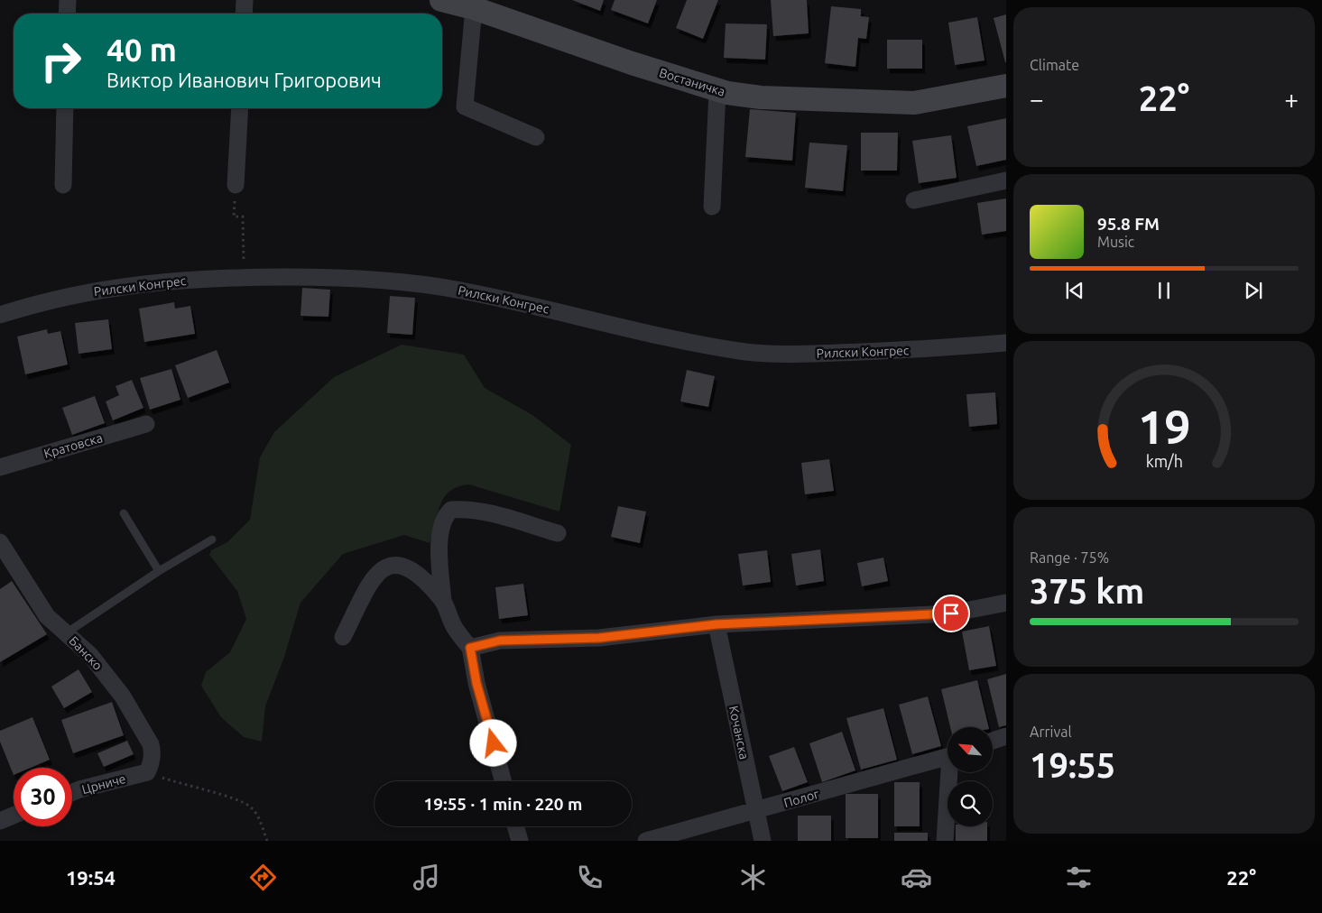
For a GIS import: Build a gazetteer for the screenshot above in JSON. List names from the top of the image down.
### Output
{
  "streets": {
    "street": [
      "Востаничка",
      "Рилски Конгрес",
      "Кратовска",
      "Банско",
      "Кочанска",
      "Црниче",
      "Полог"
    ]
  },
  "crossings": [
    ["Банско", "Црниче"],
    ["Кочанска", "Полог"]
  ],
  "north": "top left",
  "page": {
    "tile": [
      "Climate",
      ["Range · 75%", "375 km"],
      ["Arrival", "19:55"]
    ],
    "turn": ["40 m", "Виктор Иванович Григорович"],
    "heat": ["−", "22°", "+"],
    "song": ["95.8 FM", "Music"],
    "limit": "30",
    "trip": "19:55 · 1 min · 220 m",
    "tabs": ["19:54", "22°"],
    "gauge": ["19", "km/h"]
  }
}
